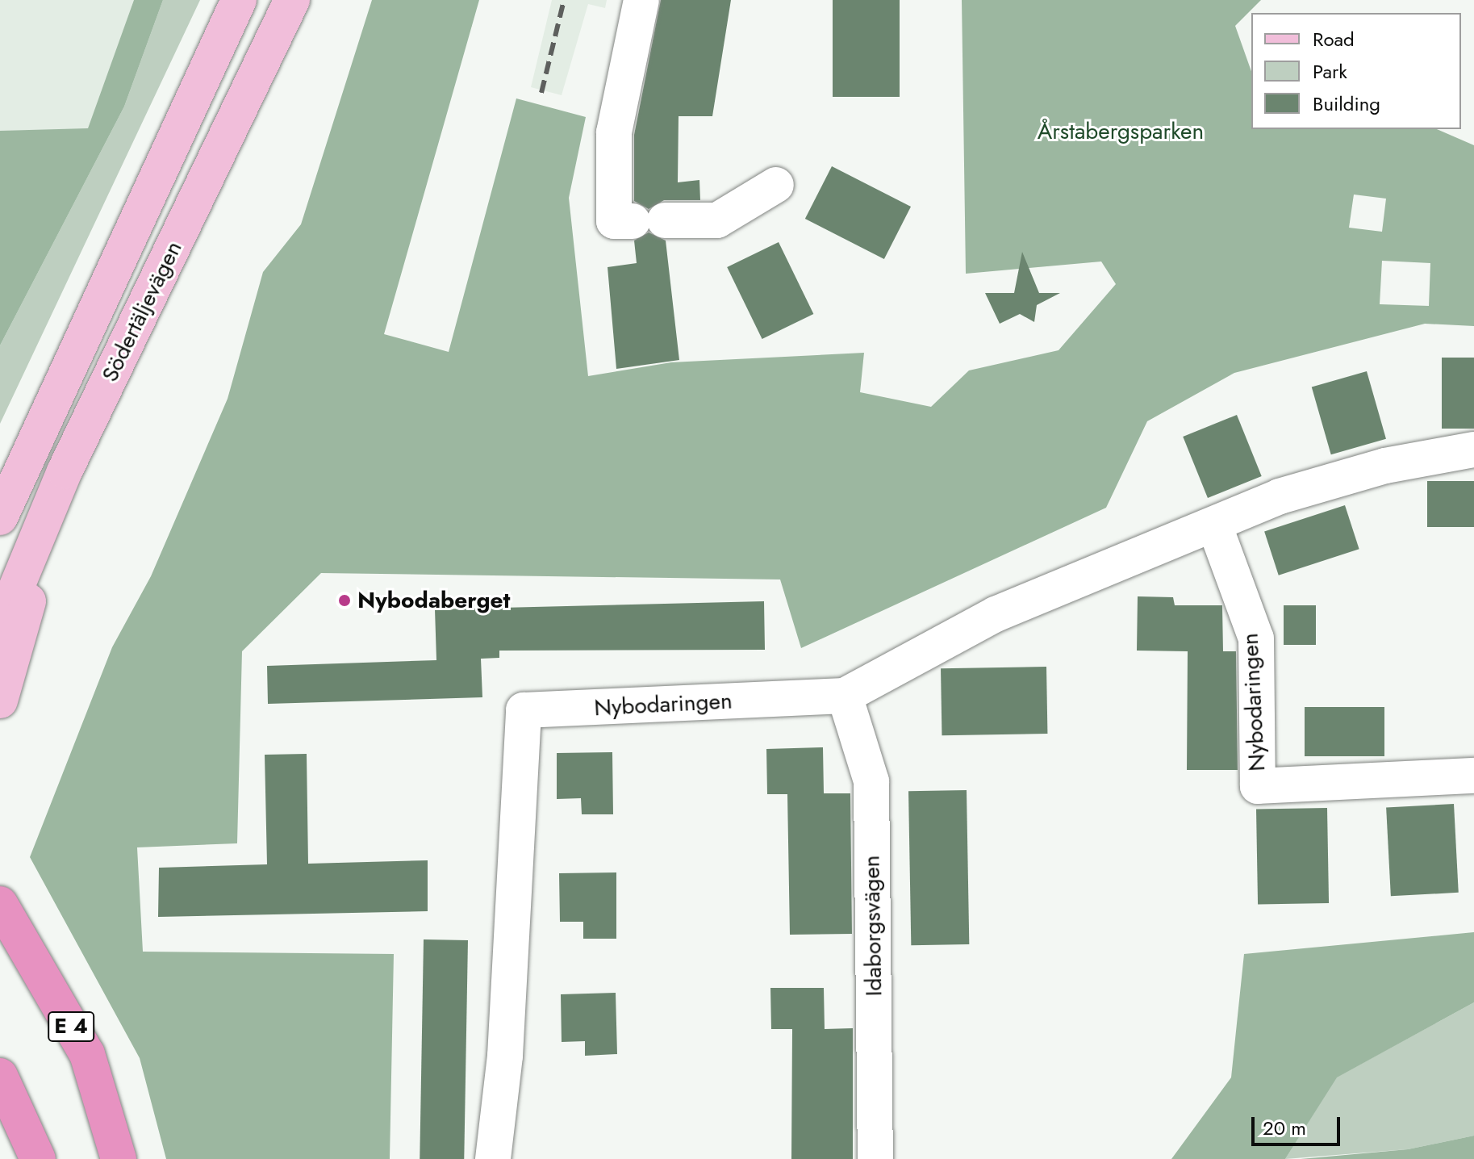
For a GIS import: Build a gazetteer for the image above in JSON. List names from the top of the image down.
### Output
{
  "streets": {
    "highway": ["E 4"],
    "main road": ["Södertäljevägen"],
    "street": ["Nybodaringen", "Idaborgsvägen"]
  },
  "crossings": [
    ["Nybodaringen", "Idaborgsvägen"]
  ],
  "parks": ["Årstabergsparken"],
  "places": ["Nybodaberget"],
  "legend": ["Road", "Park", "Building"],
  "scale_bar": "20 m"
}
